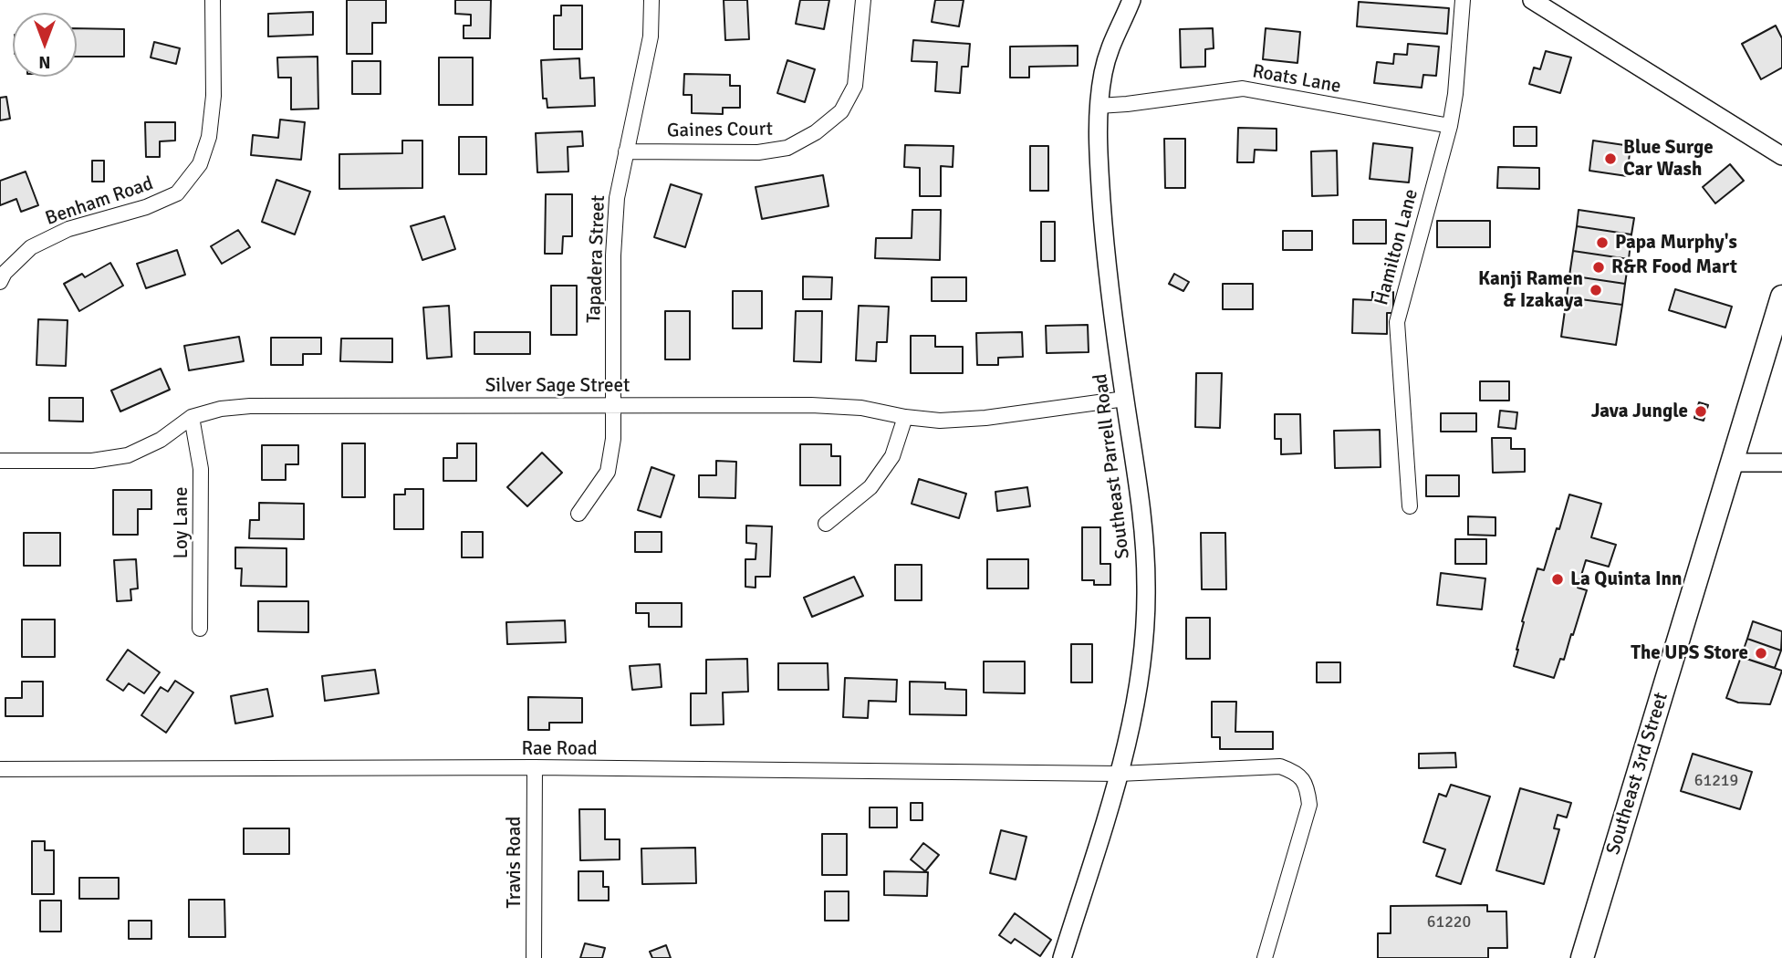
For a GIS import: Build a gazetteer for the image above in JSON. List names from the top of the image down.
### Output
{
  "streets": {
    "main road": ["Southeast 3rd Street"],
    "street": [
      "Roats Lane",
      "Gaines Court",
      "Benham Road",
      "Hamilton Lane",
      "Tapadera Street",
      "Silver Sage Street",
      "Southeast Parrell Road",
      "Loy Lane",
      "Rae Road",
      "Travis Road"
    ]
  },
  "crossings": [
    ["Roats Lane", "Hamilton Lane"],
    ["Roats Lane", "Southeast Parrell Road"],
    ["Gaines Court", "Tapadera Street"],
    ["Tapadera Street", "Silver Sage Street"],
    ["Silver Sage Street", "Southeast Parrell Road"],
    ["Silver Sage Street", "Loy Lane"],
    ["Southeast Parrell Road", "Rae Road"],
    ["Rae Road", "Travis Road"]
  ],
  "places": [
    "Blue Surge Car Wash",
    "Papa Murphy's",
    "R&R Food Mart",
    "Kanji Ramen & Izakaya",
    "Java Jungle",
    "La Quinta Inn",
    "The UPS Store"
  ],
  "house_numbers": ["61219", "61220"],
  "north": "bottom"
}
